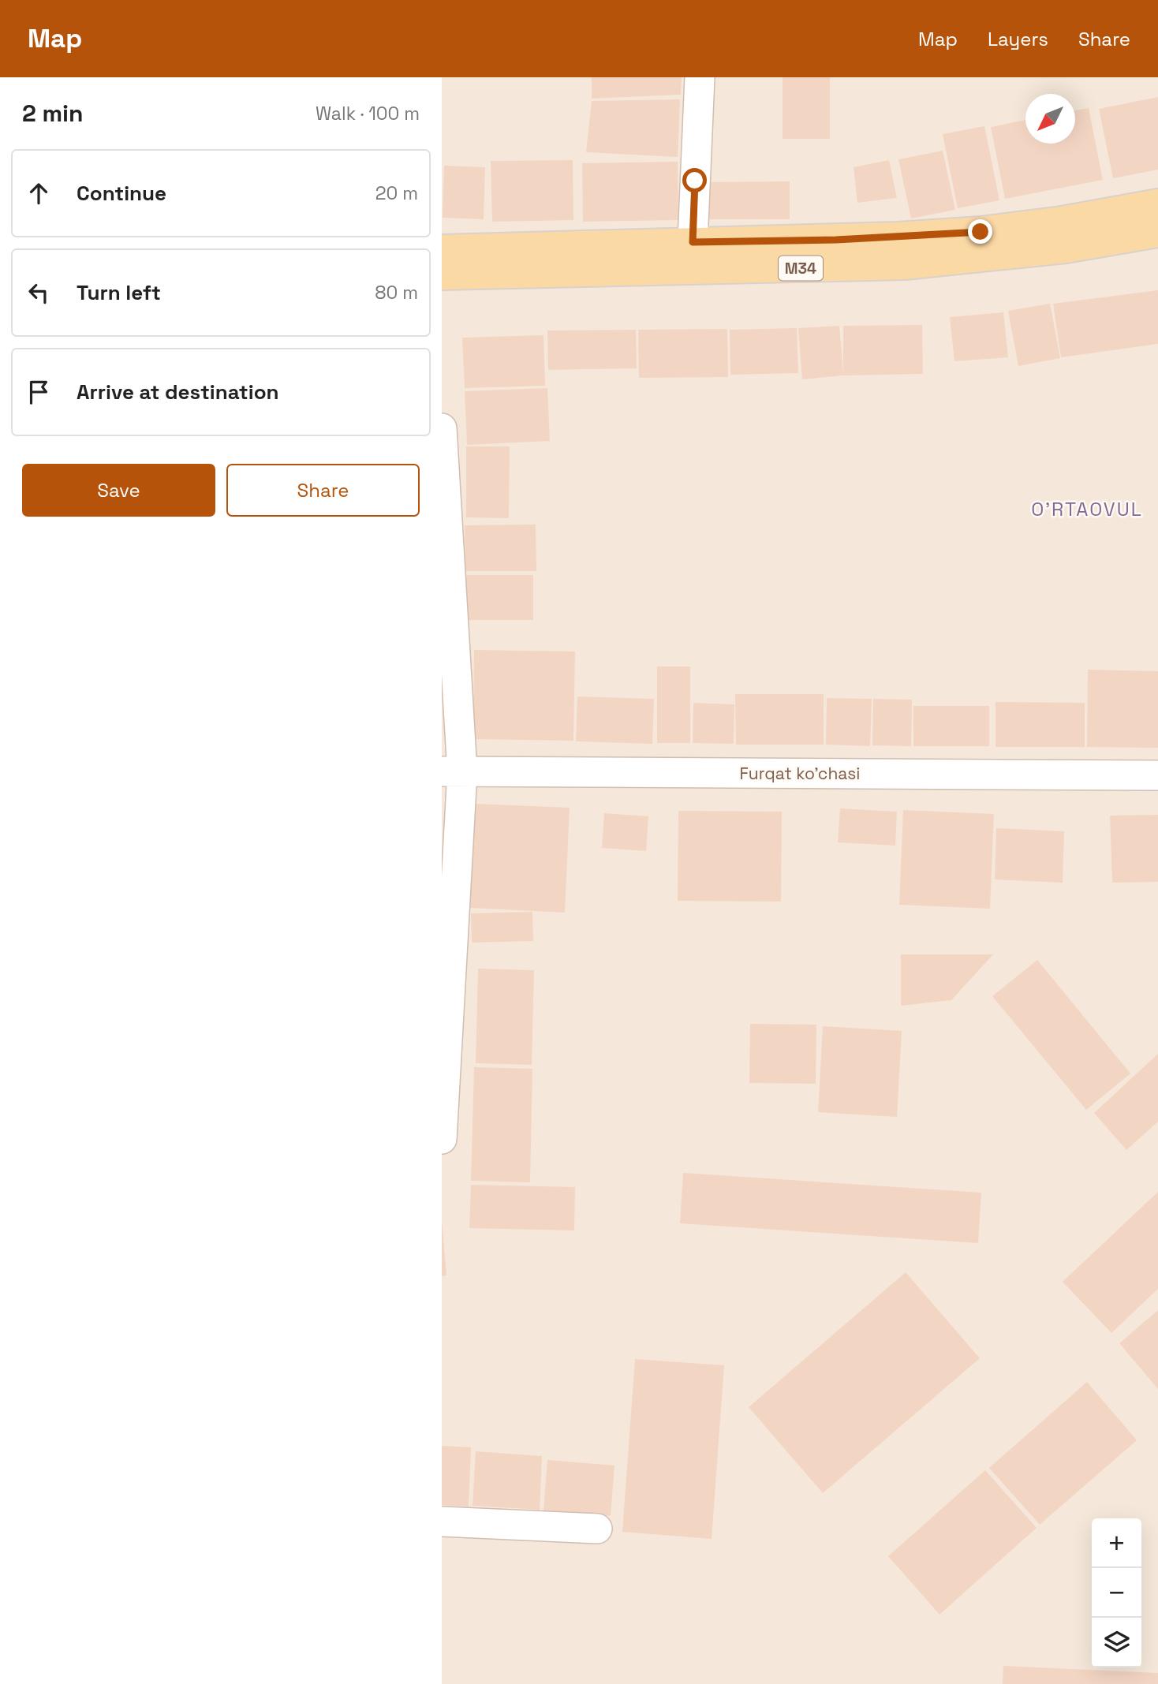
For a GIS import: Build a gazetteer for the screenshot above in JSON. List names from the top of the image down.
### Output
{
  "streets": {
    "main road": ["M34"],
    "street": ["Furqat ko'chasi"]
  },
  "districts": ["O'RTAOVUL"],
  "north": "bottom left",
  "page": {
    "header": "Map",
    "nav": ["Map", "Layers", "Share"],
    "heading": ["2 min", "Walk · 100 m"],
    "list": [
      ["Continue", "20 m"],
      ["Turn left", "80 m"],
      "Arrive at destination"
    ],
    "buttons": ["Save", "Share"],
    "map_buttons": ["+", "−"]
  }
}
